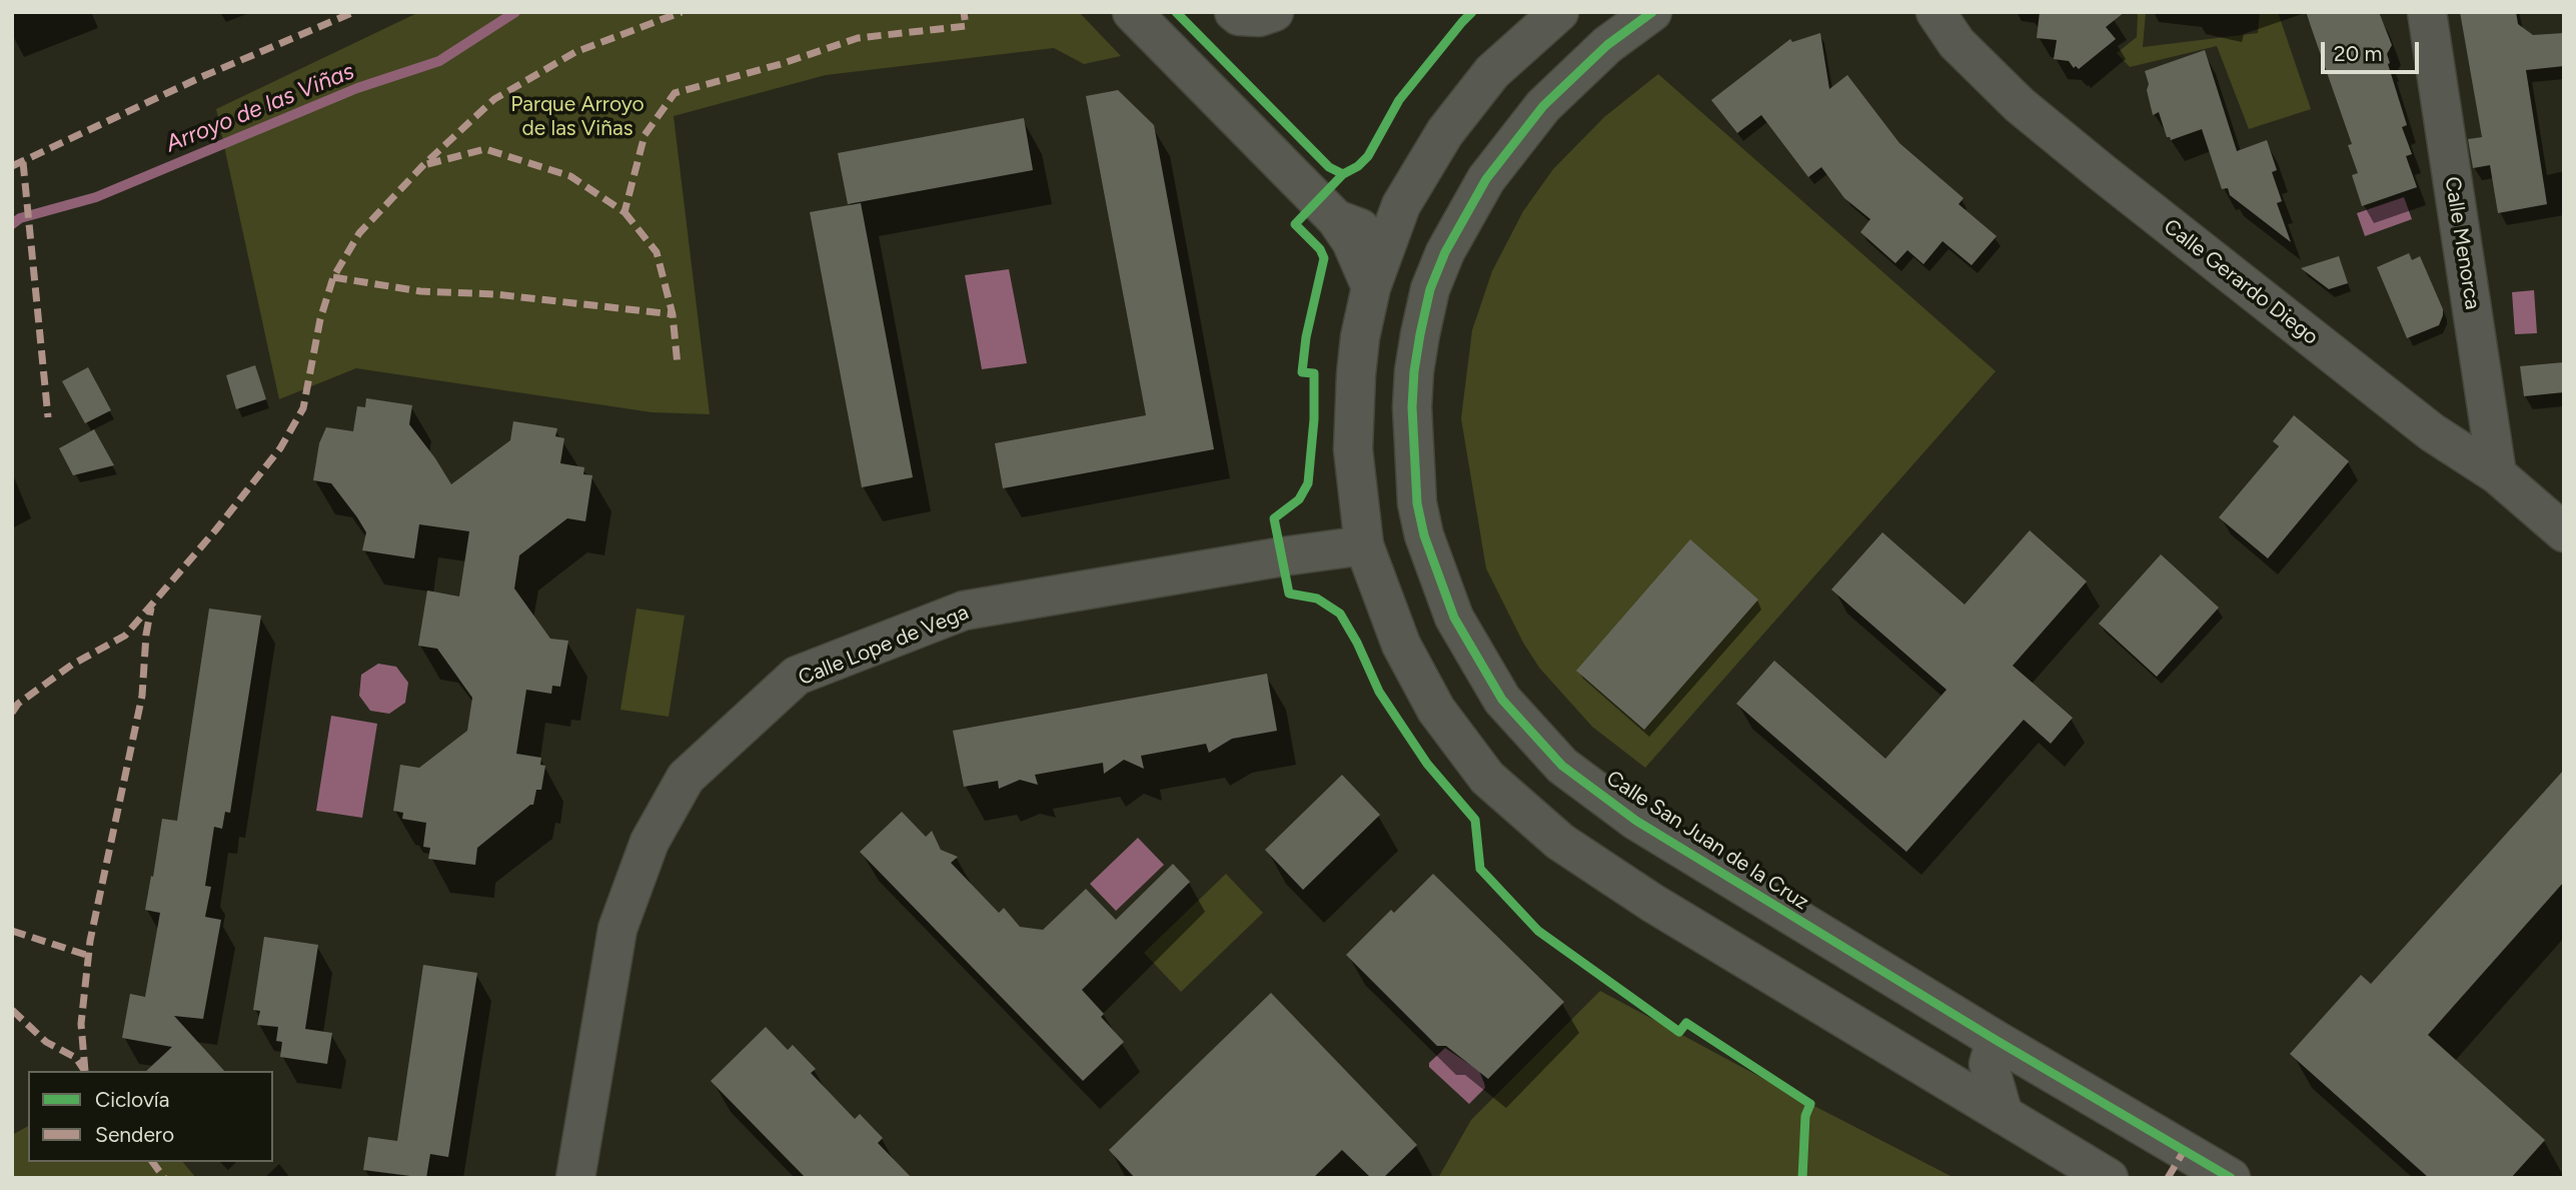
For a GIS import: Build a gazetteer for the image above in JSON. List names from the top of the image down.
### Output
{
  "streets": {
    "street": [
      "Calle Menorca",
      "Calle Gerardo Diego",
      "Calle Lope de Vega",
      "Calle San Juan de la Cruz"
    ]
  },
  "crossings": [
    ["Calle Menorca", "Calle Gerardo Diego"]
  ],
  "water": ["Arroyo de las Viñas"],
  "parks": ["Parque Arroyo de las Viñas"],
  "legend": ["Ciclovía", "Sendero"],
  "scale_bar": "20 m"
}
